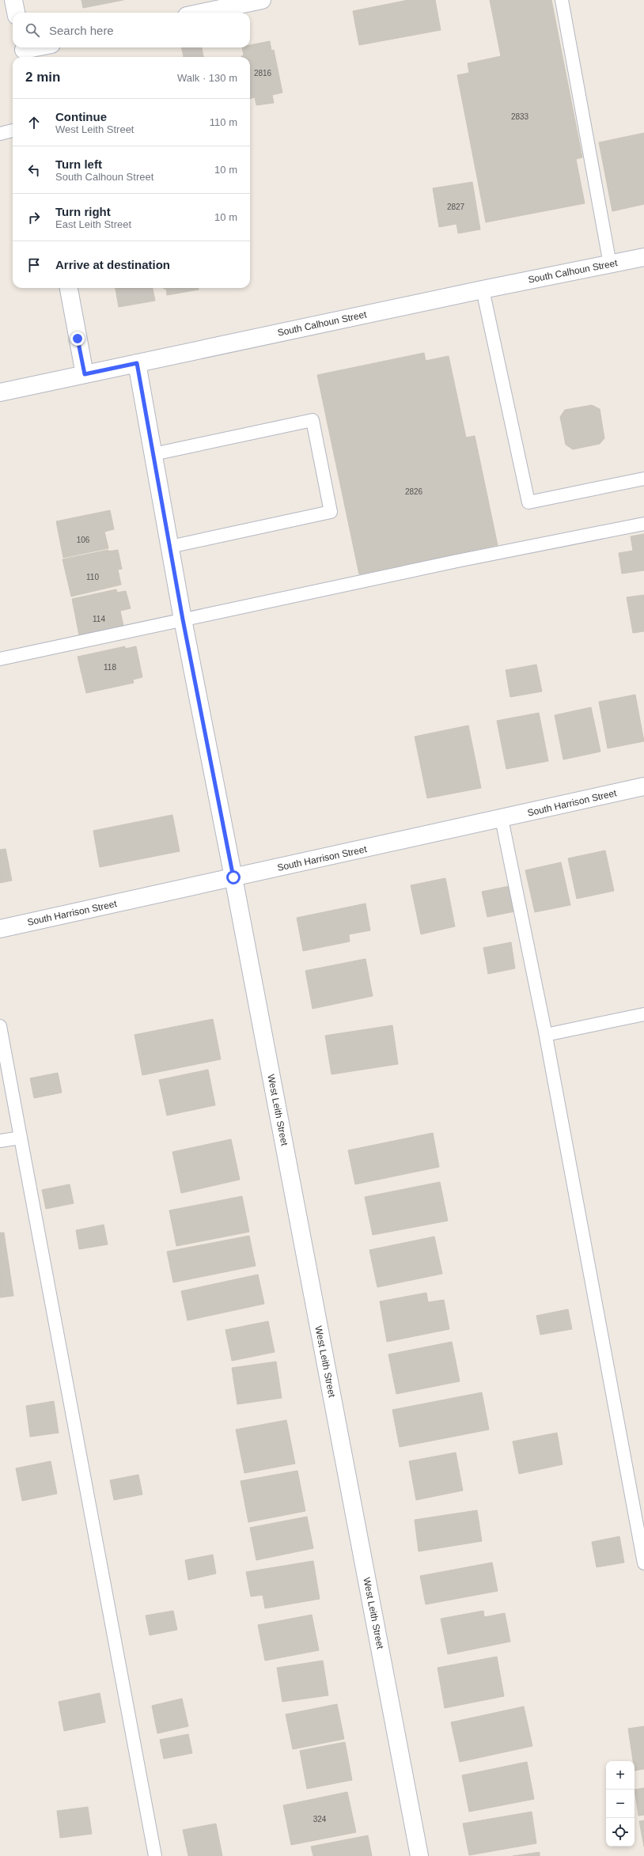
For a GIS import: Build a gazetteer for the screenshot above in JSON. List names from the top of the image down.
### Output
{
  "streets": {
    "street": ["South Calhoun Street", "South Harrison Street", "West Leith Street"]
  },
  "crossings": [
    ["South Calhoun Street", "West Leith Street"],
    ["South Harrison Street", "West Leith Street"]
  ],
  "house_numbers": [
    "2816",
    "2833",
    "2827",
    "2826",
    "106",
    "110",
    "114",
    "118",
    "324"
  ],
  "page": {
    "search": "Search here",
    "heading": ["2 min", "Walk · 130 m"],
    "list": [
      ["Continue", "West Leith Street", "110 m"],
      ["Turn left", "South Calhoun Street", "10 m"],
      ["Turn right", "East Leith Street", "10 m"],
      "Arrive at destination"
    ],
    "map_buttons": ["+", "−"]
  }
}
